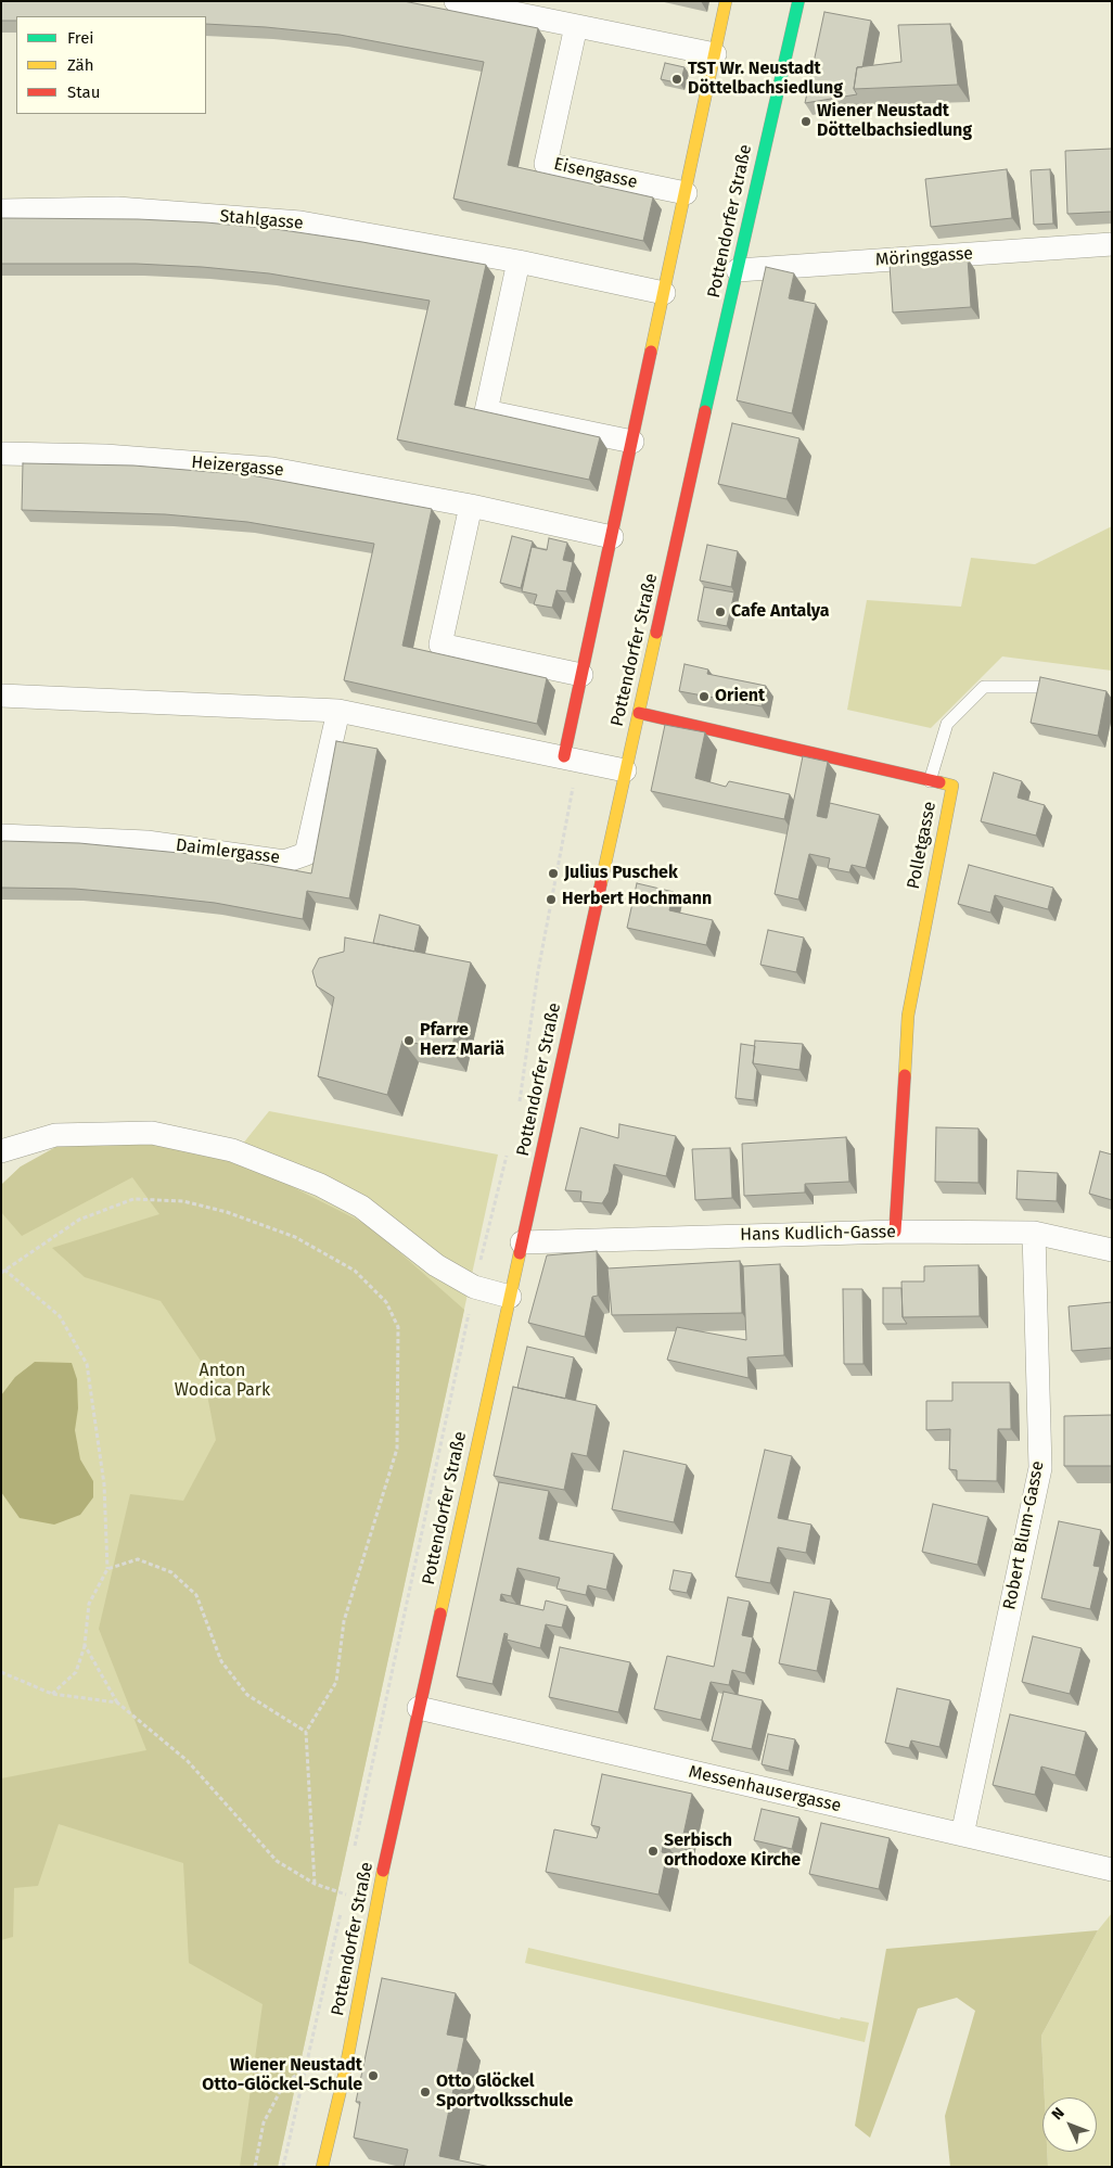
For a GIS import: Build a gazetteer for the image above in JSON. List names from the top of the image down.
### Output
{
  "streets": {
    "main road": ["Pottendorfer Straße", "Polletgasse"],
    "street": [
      "Eisengasse",
      "Stahlgasse",
      "Möringgasse",
      "Heizergasse",
      "Daimlergasse",
      "Hans Kudlich-Gasse",
      "Robert Blum-Gasse",
      "Messenhausergasse"
    ]
  },
  "crossings": [
    ["Pottendorfer Straße", "Möringgasse"],
    ["Pottendorfer Straße", "Polletgasse"],
    ["Pottendorfer Straße", "Hans Kudlich-Gasse"],
    ["Pottendorfer Straße", "Messenhausergasse"],
    ["Polletgasse", "Hans Kudlich-Gasse"],
    ["Hans Kudlich-Gasse", "Robert Blum-Gasse"],
    ["Robert Blum-Gasse", "Messenhausergasse"]
  ],
  "parks": ["Anton Wodica Park"],
  "places": [
    "TST Wr. Neustadt Döttelbachsiedlung",
    "Wiener Neustadt Döttelbachsiedlung",
    "Cafe Antalya",
    "Orient",
    "Julius Puschek",
    "Herbert Hochmann",
    "Pfarre Herz Mariä",
    "Serbisch orthodoxe Kirche",
    "Wiener Neustadt Otto-Glöckel-Schule",
    "Otto Glöckel Sportvolksschule"
  ],
  "legend": ["Frei", "Zäh", "Stau"],
  "north": "top left"
}
